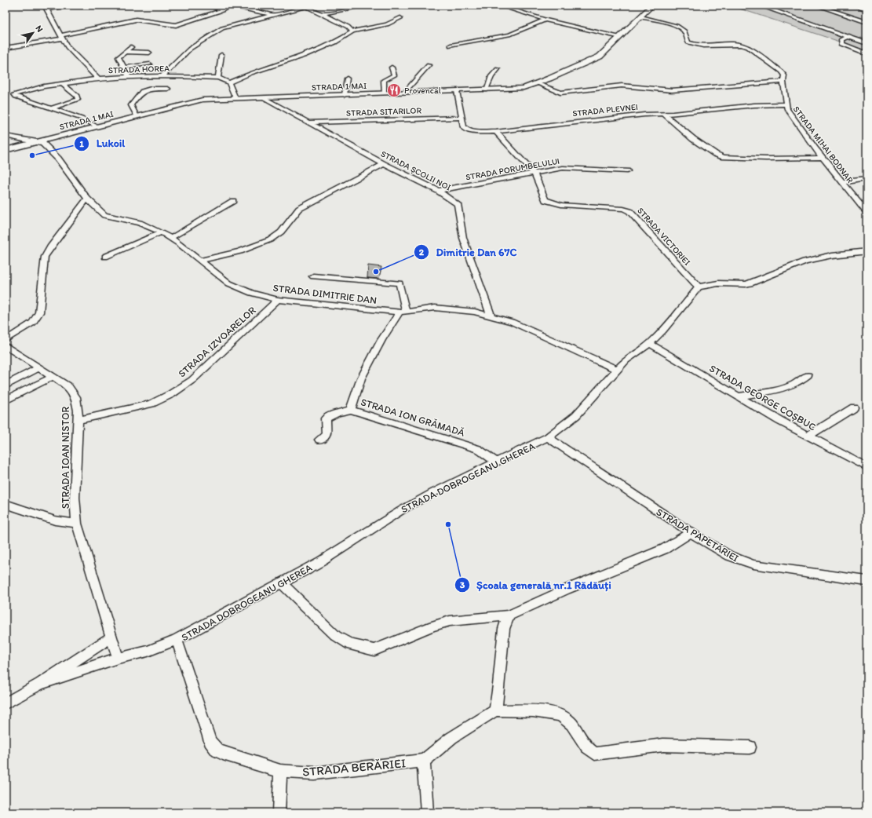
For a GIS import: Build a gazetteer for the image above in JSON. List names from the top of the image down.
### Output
{
  "streets": {
    "main road": ["STRADA 1 MAI"],
    "street": [
      "STRADA HOREA",
      "STRADA PLEVNEI",
      "STRADA SITARILOR",
      "STRADA MIHAI BODNAR",
      "STRADA PORUMBELULUI",
      "STRADA ȘCOLII NOI",
      "STRADA VICTORIEI",
      "STRADA DIMITRIE DAN",
      "STRADA IZVOARELOR",
      "STRADA GEORGE COȘBUC",
      "STRADA ION GRĂMADĂ",
      "STRADA IOAN NISTOR",
      "STRADA DOBROGEANU GHEREA",
      "STRADA PAPETĂRIEI",
      "STRADA BERĂRIEI"
    ]
  },
  "crossings": [
    ["STRADA 1 MAI", "STRADA PLEVNEI"],
    ["STRADA 1 MAI", "STRADA MIHAI BODNAR"],
    ["STRADA 1 MAI", "STRADA ȘCOLII NOI"],
    ["STRADA 1 MAI", "STRADA DIMITRIE DAN"],
    ["STRADA PLEVNEI", "STRADA SITARILOR"],
    ["STRADA PLEVNEI", "STRADA MIHAI BODNAR"],
    ["STRADA PLEVNEI", "STRADA VICTORIEI"],
    ["STRADA SITARILOR", "STRADA ȘCOLII NOI"],
    ["STRADA PORUMBELULUI", "STRADA ȘCOLII NOI"],
    ["STRADA PORUMBELULUI", "STRADA VICTORIEI"],
    ["STRADA ȘCOLII NOI", "STRADA DIMITRIE DAN"],
    ["STRADA VICTORIEI", "STRADA DOBROGEANU GHEREA"],
    ["STRADA DIMITRIE DAN", "STRADA IZVOARELOR"],
    ["STRADA DIMITRIE DAN", "STRADA ION GRĂMADĂ"],
    ["STRADA DIMITRIE DAN", "STRADA DOBROGEANU GHEREA"],
    ["STRADA IZVOARELOR", "STRADA IOAN NISTOR"],
    ["STRADA GEORGE COȘBUC", "STRADA DOBROGEANU GHEREA"],
    ["STRADA ION GRĂMADĂ", "STRADA DOBROGEANU GHEREA"],
    ["STRADA IOAN NISTOR", "STRADA DOBROGEANU GHEREA"],
    ["STRADA DOBROGEANU GHEREA", "STRADA PAPETĂRIEI"],
    ["STRADA DOBROGEANU GHEREA", "STRADA BERĂRIEI"]
  ],
  "places": {
    "restaurant": ["Provencal"],
    "other": ["Lukoil", "Dimitrie Dan 67C", "Școala generală nr.1 Rădăuți"]
  },
  "north": "top right"
}
